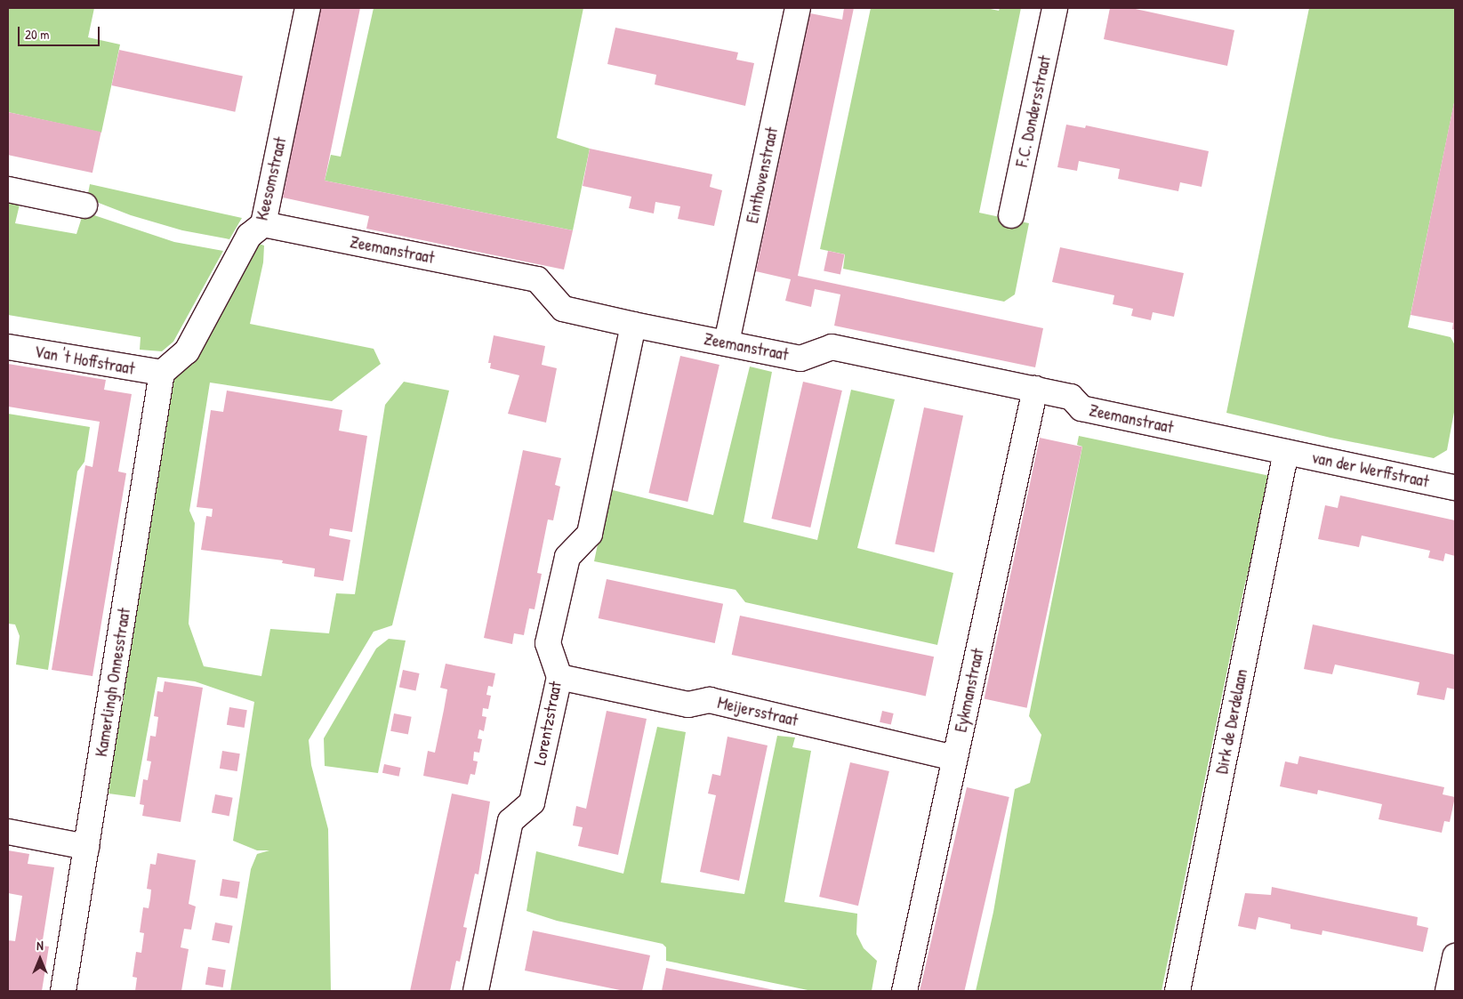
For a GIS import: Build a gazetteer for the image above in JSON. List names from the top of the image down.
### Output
{
  "streets": {
    "street": [
      "F.C. Dondersstraat",
      "Einthovenstraat",
      "Keesomstraat",
      "Zeemanstraat",
      "Van 't Hoffstraat",
      "van der Werffstraat",
      "Kamerlingh Onnesstraat",
      "Eykmanstraat",
      "Meijersstraat",
      "Dirk de Derdelaan",
      "Lorentzstraat"
    ]
  },
  "crossings": [
    ["Einthovenstraat", "Zeemanstraat"],
    ["Keesomstraat", "Zeemanstraat"],
    ["Keesomstraat", "Van 't Hoffstraat"],
    ["Keesomstraat", "Kamerlingh Onnesstraat"],
    ["Zeemanstraat", "van der Werffstraat"],
    ["Zeemanstraat", "Eykmanstraat"],
    ["Zeemanstraat", "Dirk de Derdelaan"],
    ["Zeemanstraat", "Lorentzstraat"],
    ["Van 't Hoffstraat", "Kamerlingh Onnesstraat"],
    ["van der Werffstraat", "Dirk de Derdelaan"],
    ["Eykmanstraat", "Meijersstraat"],
    ["Meijersstraat", "Lorentzstraat"]
  ],
  "scale_bar": "20 m",
  "north": "top"
}
